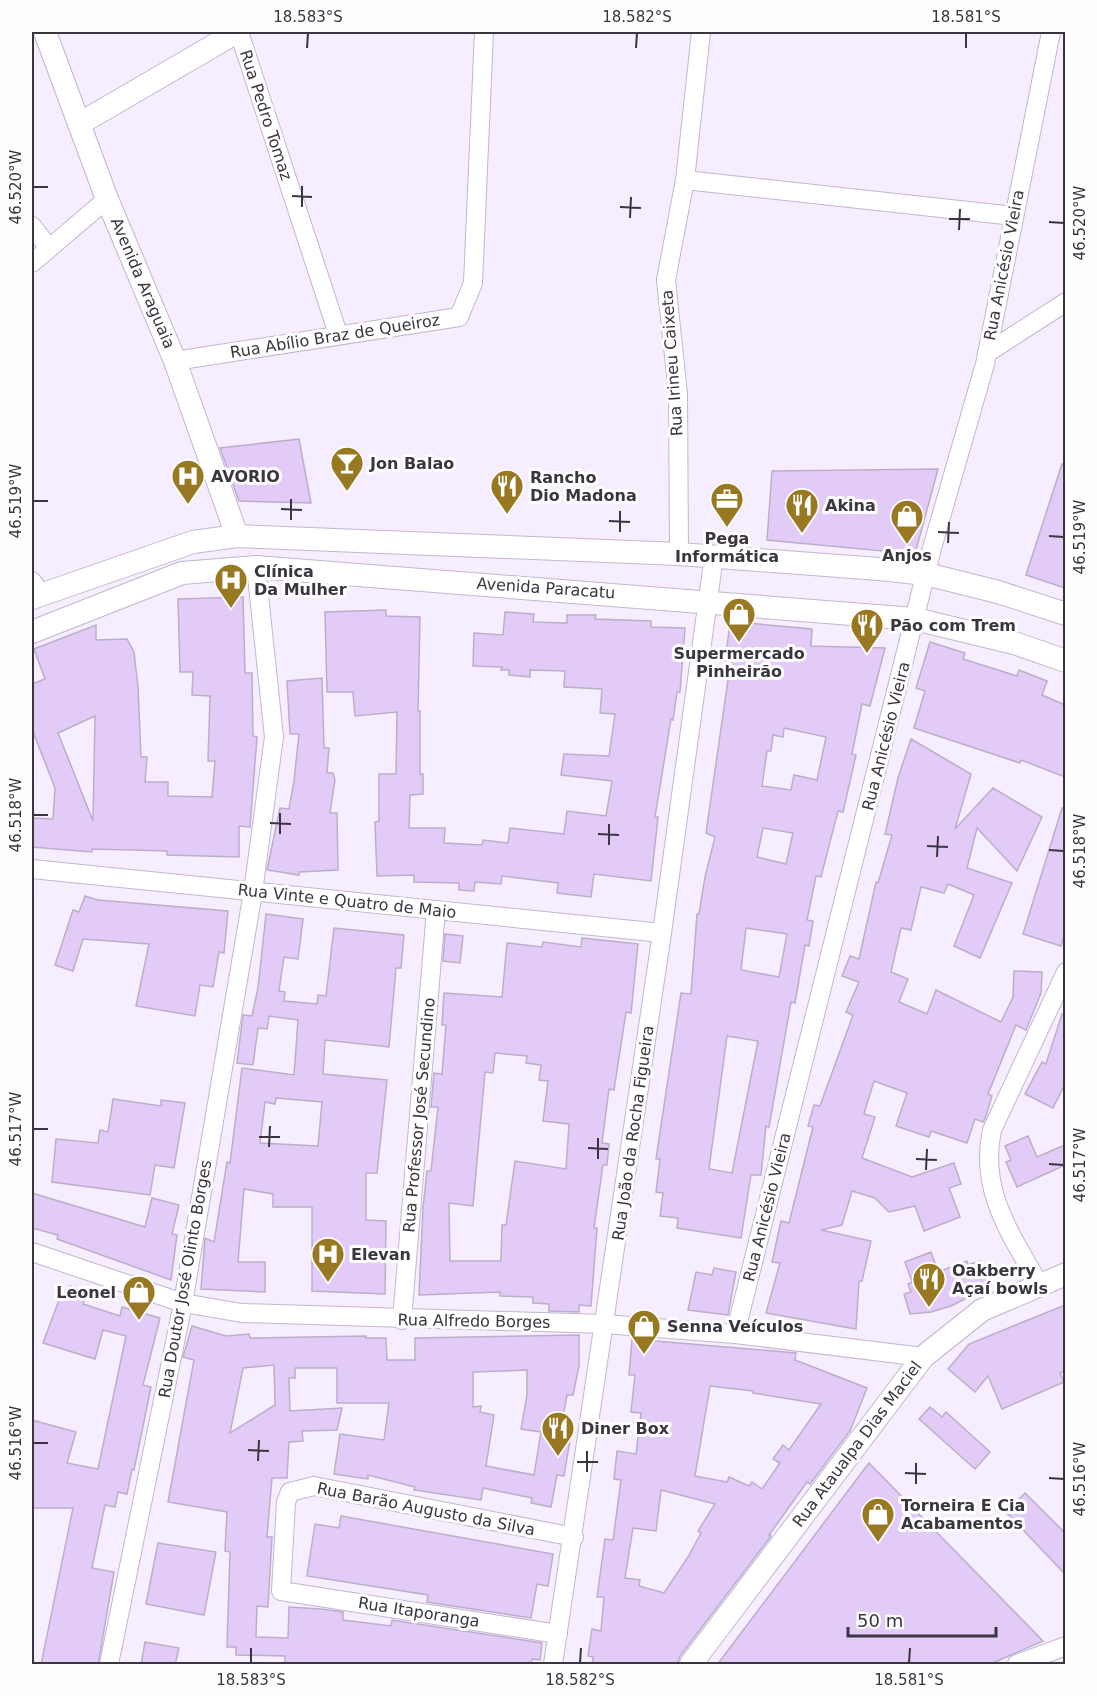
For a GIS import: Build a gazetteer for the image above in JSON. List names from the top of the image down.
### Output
{
  "streets": {
    "street": [
      "Rua Pedro Tomaz",
      "Rua Anicésio Vieira",
      "Avenida Araguaia",
      "Rua Abílio Braz de Queiroz",
      "Rua Irineu Caixeta",
      "Avenida Paracatu",
      "Rua Vinte e Quatro de Maio",
      "Rua Professor José Secundino",
      "Rua João da Rocha Figueira",
      "Rua Doutor José Olinto Borges",
      "Rua Alfredo Borges",
      "Rua Ataualpa Dias Maciel",
      "Rua Barão Augusto da Silva",
      "Rua Itaporanga"
    ]
  },
  "crossings": [
    ["Rua Pedro Tomaz", "Rua Abílio Braz de Queiroz"],
    ["Rua Anicésio Vieira", "Avenida Paracatu"],
    ["Rua Anicésio Vieira", "Rua Alfredo Borges"],
    ["Avenida Araguaia", "Rua Abílio Braz de Queiroz"],
    ["Avenida Paracatu", "Rua João da Rocha Figueira"],
    ["Avenida Paracatu", "Rua Doutor José Olinto Borges"],
    ["Rua Vinte e Quatro de Maio", "Rua Professor José Secundino"],
    ["Rua Vinte e Quatro de Maio", "Rua João da Rocha Figueira"],
    ["Rua Vinte e Quatro de Maio", "Rua Doutor José Olinto Borges"],
    ["Rua Professor José Secundino", "Rua Alfredo Borges"],
    ["Rua João da Rocha Figueira", "Rua Alfredo Borges"],
    ["Rua João da Rocha Figueira", "Rua Barão Augusto da Silva"],
    ["Rua João da Rocha Figueira", "Rua Itaporanga"],
    ["Rua Doutor José Olinto Borges", "Rua Alfredo Borges"],
    ["Rua Alfredo Borges", "Rua Ataualpa Dias Maciel"],
    ["Rua Barão Augusto da Silva", "Rua Itaporanga"]
  ],
  "places": {
    "bar": ["Jon Balao"],
    "hospital": ["AVORIO", "Clínica Da Mulher", "Elevan"],
    "restaurant": [
      "Rancho Dio Madona",
      "Akina",
      "Pão com Trem",
      "Oakberry Açaí bowls",
      "Diner Box"
    ],
    "office": ["Pega Informática"],
    "shop": [
      "Anjos",
      "Supermercado Pinheirão",
      "Leonel",
      "Senna Veículos",
      "Torneira E Cia Acabamentos"
    ]
  },
  "scale_bar": "50 m",
  "coordinates": [
    "18.583°S",
    "18.582°S",
    "18.581°S",
    "46.520°W",
    "46.519°W",
    "46.518°W",
    "46.517°W",
    "46.516°W"
  ]
}
